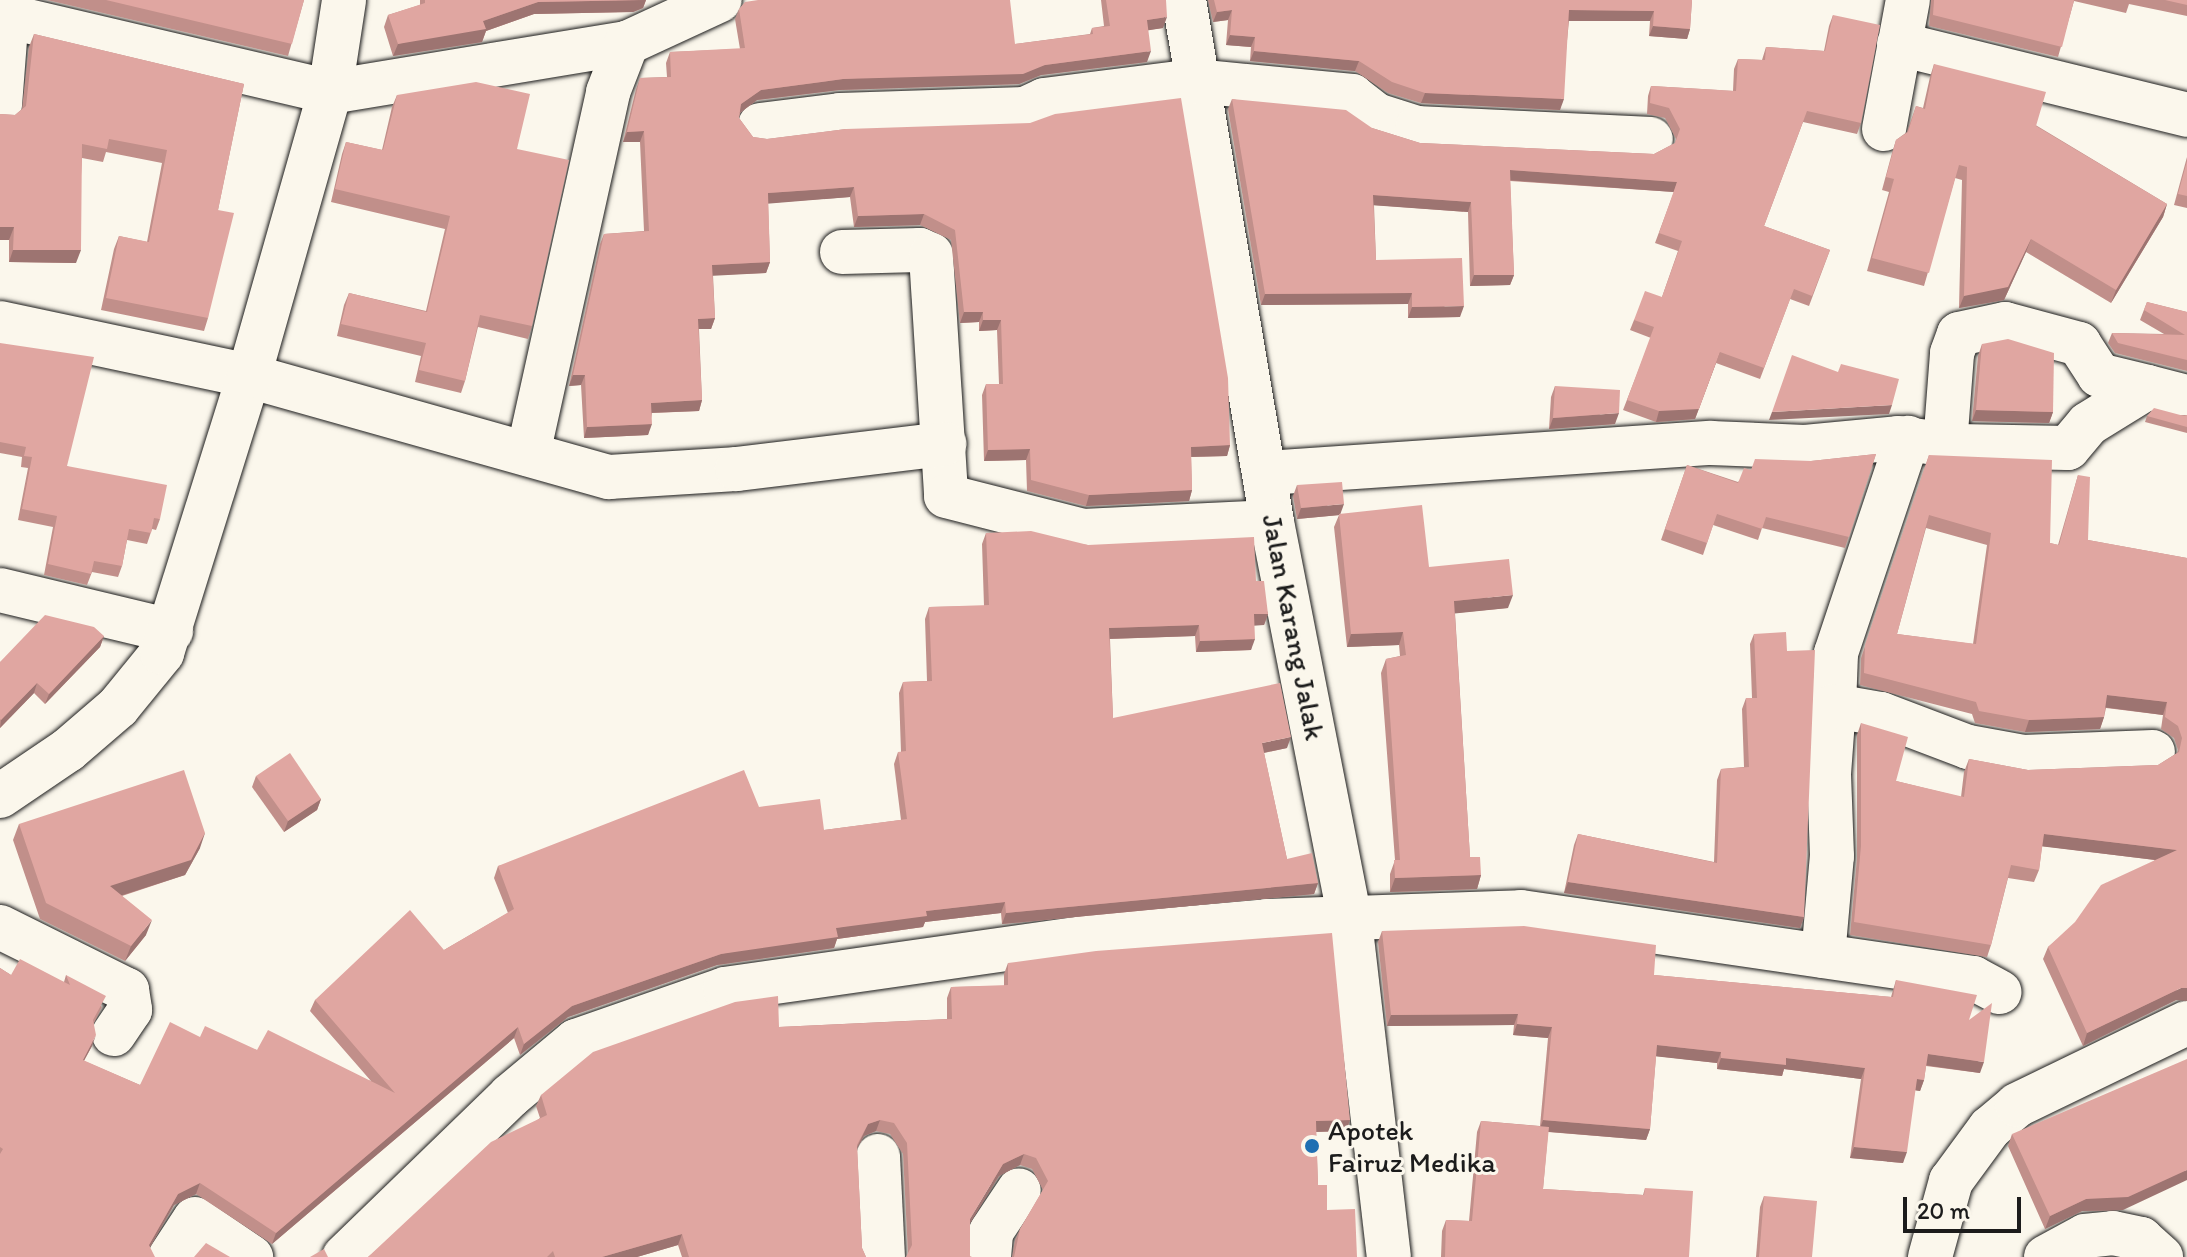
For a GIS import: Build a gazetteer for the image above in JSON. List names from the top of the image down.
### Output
{
  "streets": {
    "street": ["Jalan Karang Jalak"]
  },
  "places": ["Apotek Fairuz Medika"],
  "scale_bar": "20 m"
}
